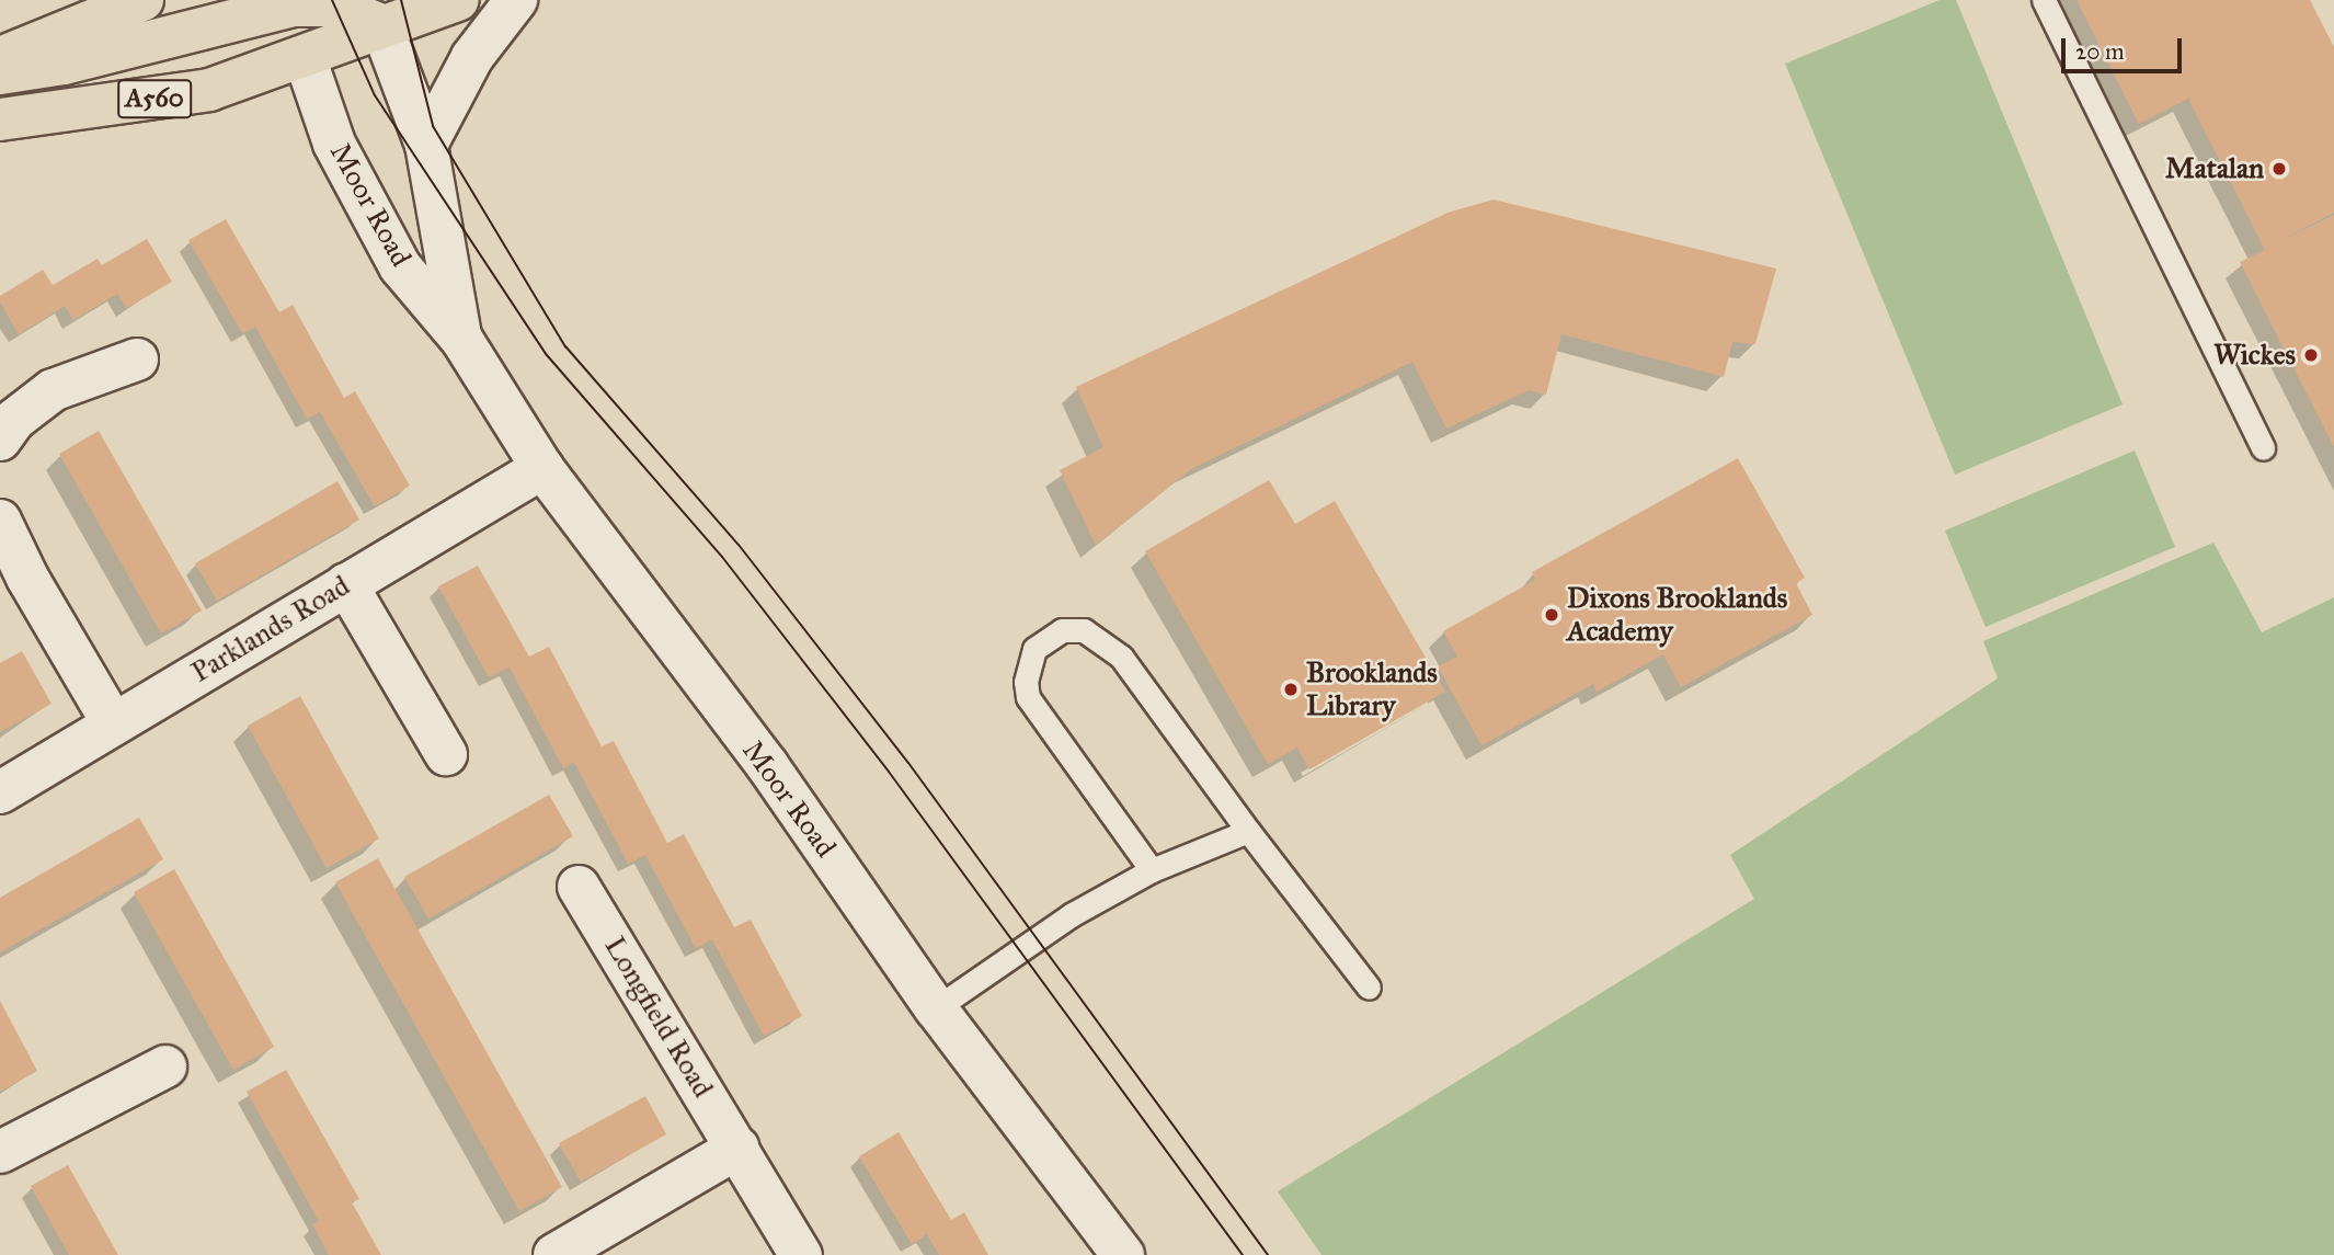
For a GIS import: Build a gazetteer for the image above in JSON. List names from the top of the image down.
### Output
{
  "streets": {
    "highway": ["A560"],
    "street": ["Moor Road", "Parklands Road", "Longfield Road"]
  },
  "crossings": [
    ["A560", "Moor Road"],
    ["Moor Road", "Parklands Road"]
  ],
  "places": [
    "Matalan",
    "Wickes",
    "Dixons Brooklands Academy",
    "Brooklands Library"
  ],
  "scale_bar": "20 m"
}
